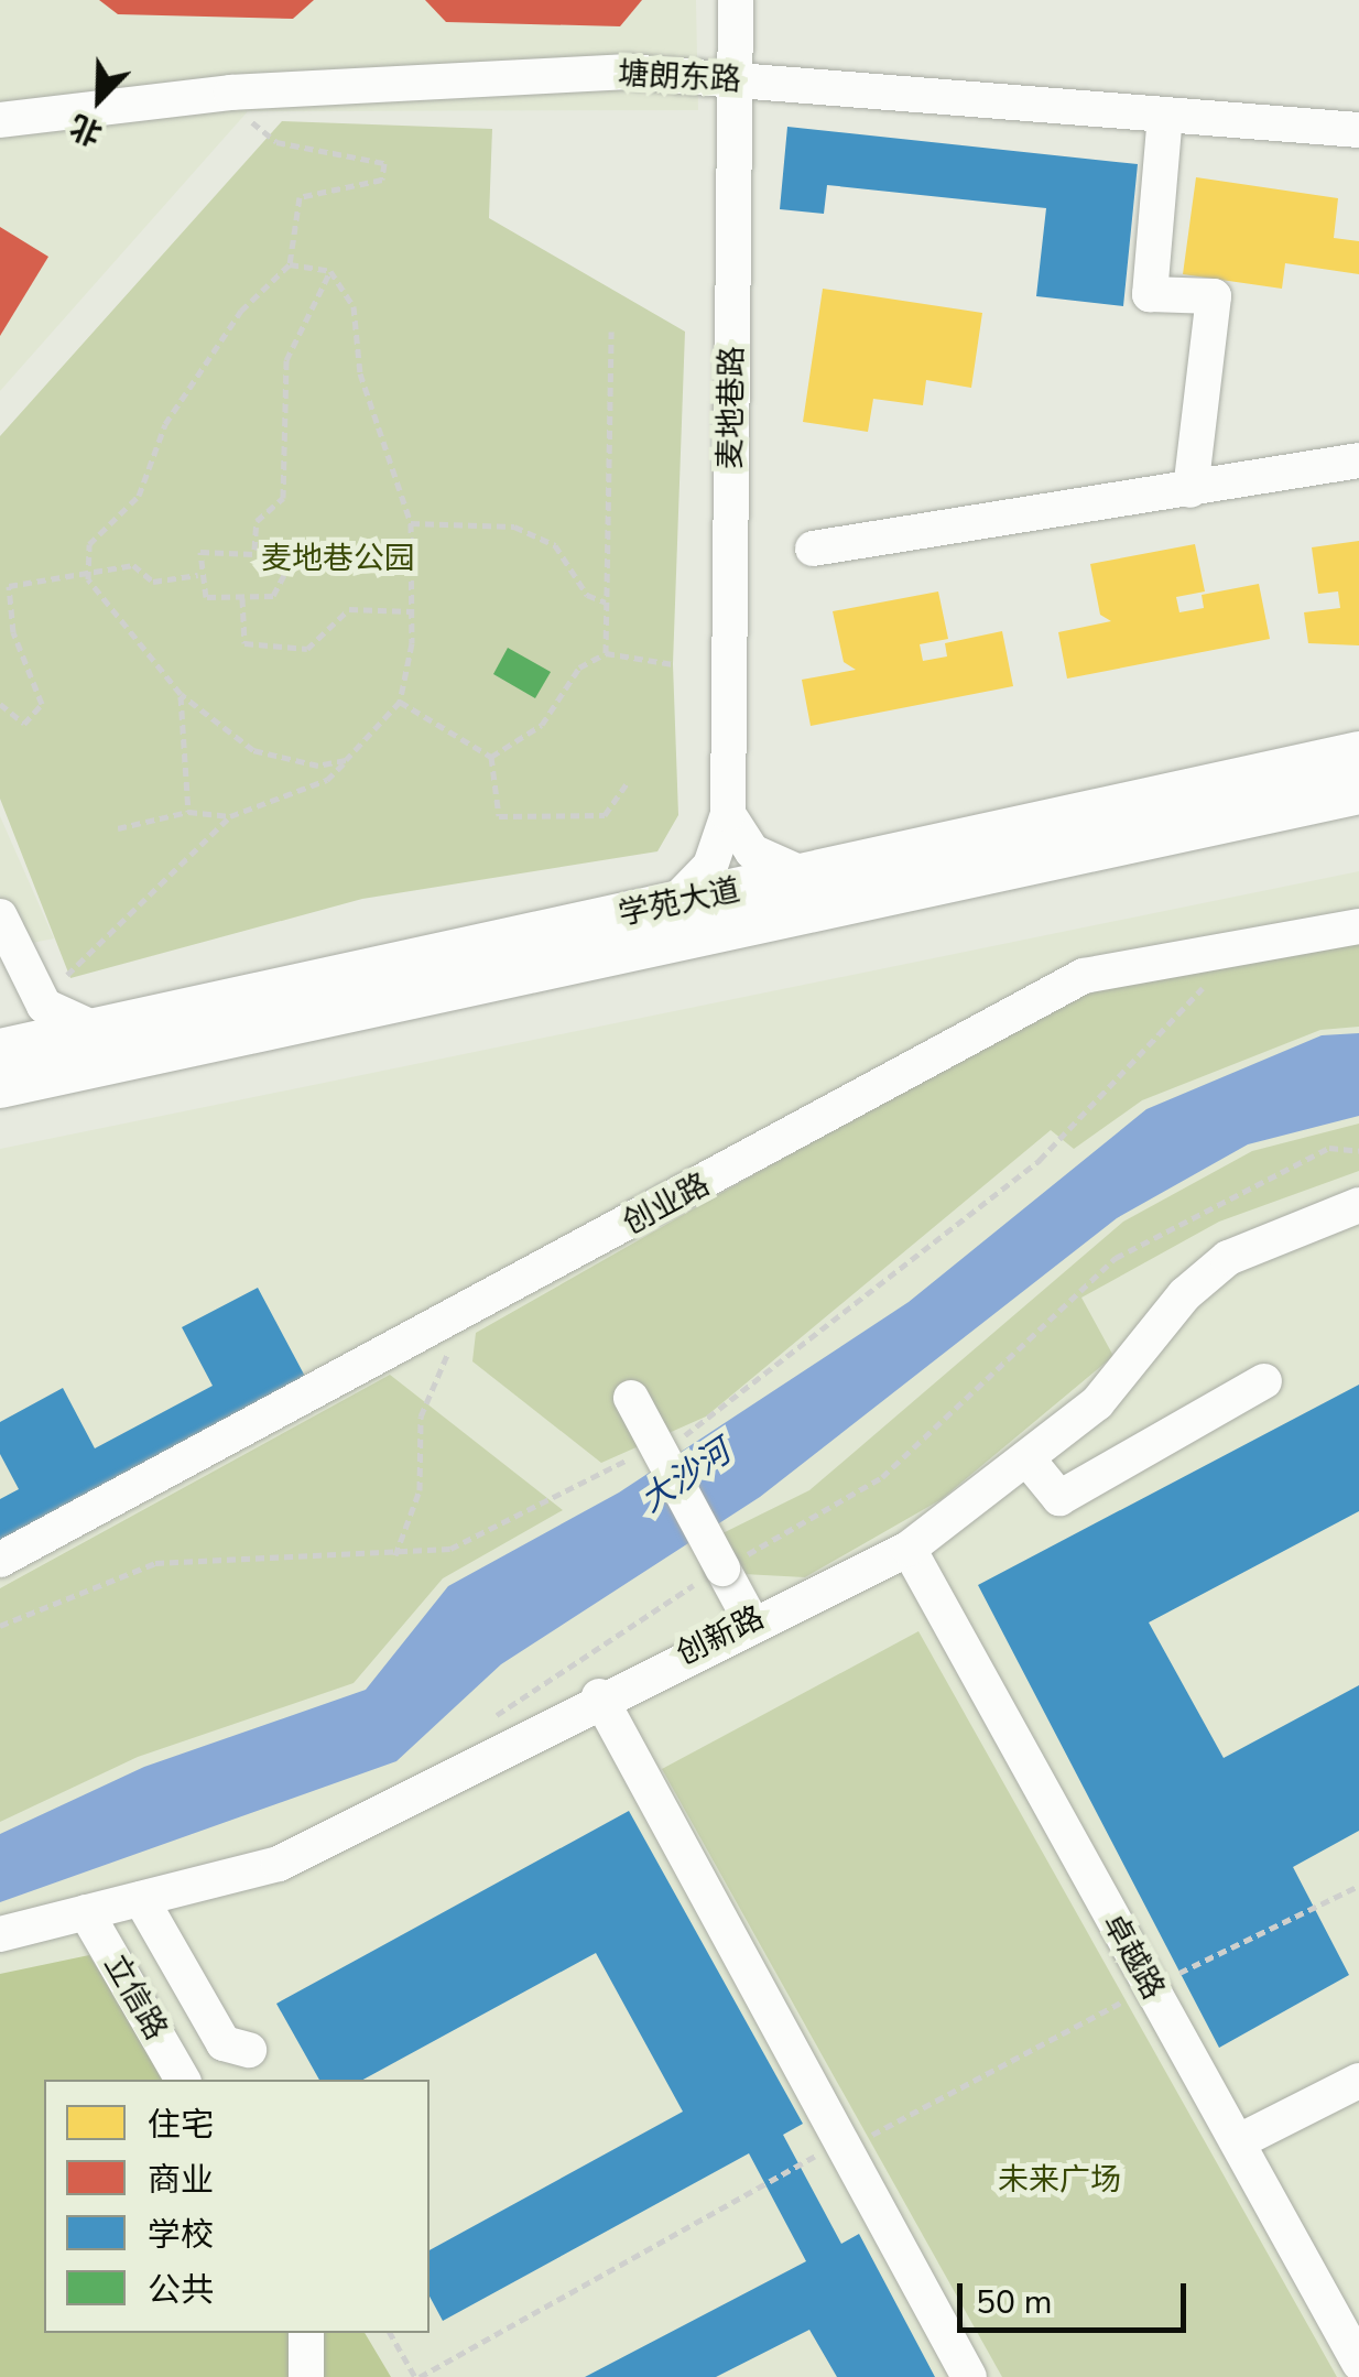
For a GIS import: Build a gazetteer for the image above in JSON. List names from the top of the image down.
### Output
{
  "streets": {
    "main road": ["学苑大道"],
    "street": [
      "塘朗东路",
      "麦地巷路",
      "创业路",
      "创新路",
      "卓越路",
      "立信路"
    ]
  },
  "crossings": [
    ["塘朗东路", "麦地巷路"],
    ["麦地巷路", "学苑大道"],
    ["创新路", "卓越路"],
    ["创新路", "立信路"]
  ],
  "water": ["大沙河"],
  "parks": ["麦地巷公园", "未来广场"],
  "legend": [
    "住宅",
    "商业",
    "学校",
    "公共"
  ],
  "scale_bar": "50 m",
  "north": "bottom left"
}
